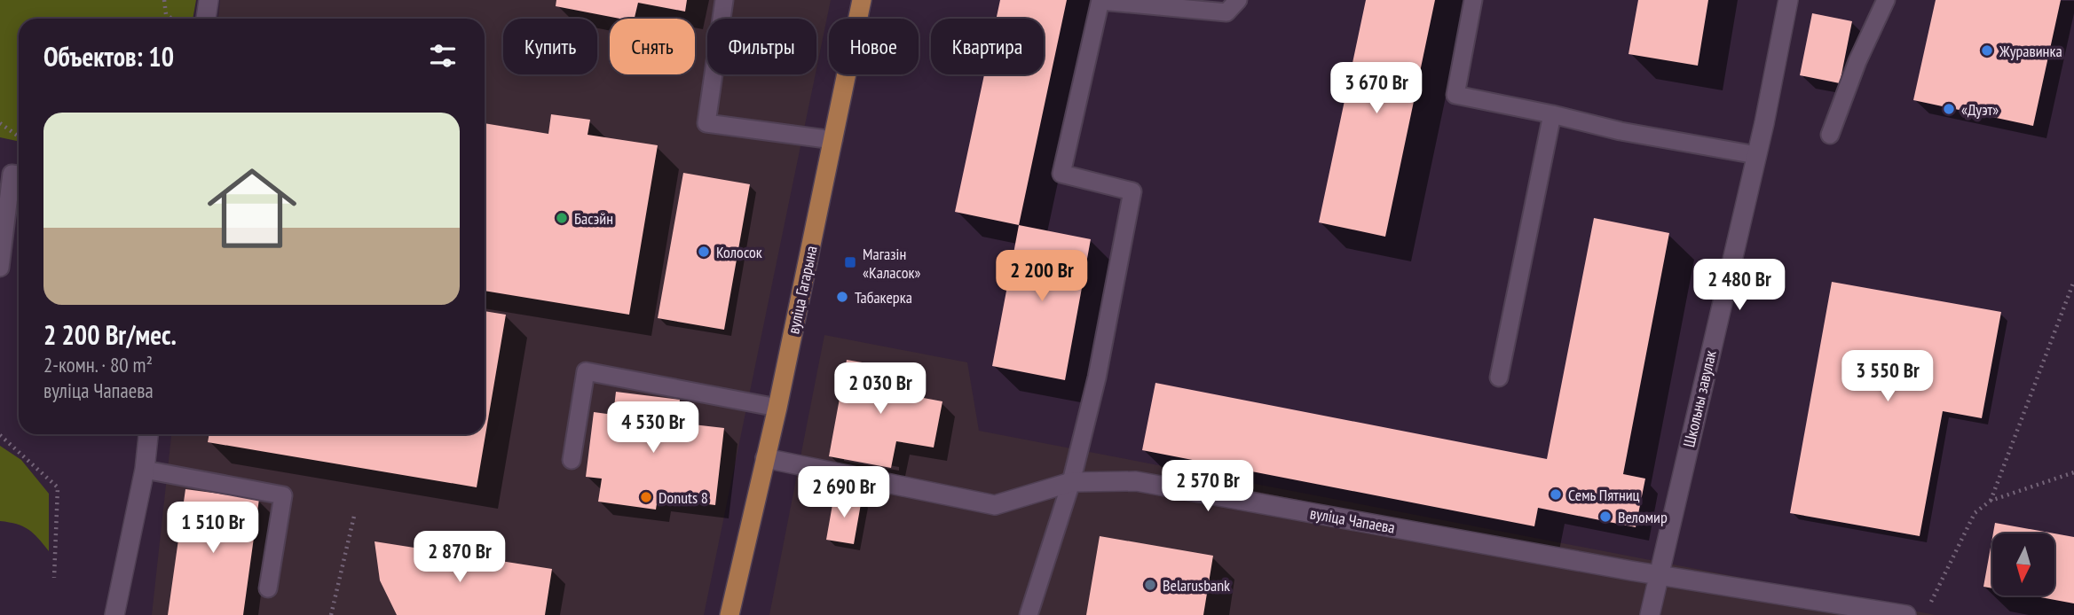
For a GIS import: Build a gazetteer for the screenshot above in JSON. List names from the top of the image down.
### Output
{
  "streets": {
    "main road": ["вуліца Гагарына"],
    "street": ["Школьны завулак", "вуліца Чапаева"]
  },
  "crossings": [
    ["вуліца Гагарына", "вуліца Чапаева"],
    ["Школьны завулак", "вуліца Чапаева"]
  ],
  "places": {
    "other": [
      "Журавинка",
      "«Дуэт»",
      "Басэйн",
      "Колосок",
      "Табакерка",
      "Семь Пятниц",
      "Donuts 8",
      "Веломир",
      "Belarusbank"
    ],
    "transit": ["Магазін «Каласок»"]
  },
  "north": "bottom",
  "page": {
    "chip": [
      "Купить",
      "Снять",
      "Фильтры",
      "Новое",
      "Квартира"
    ],
    "heading": "Объектов: 10",
    "price": [
      "3 670 Br",
      "2 200 Br",
      "2 480 Br",
      "3 550 Br",
      "2 030 Br",
      "4 530 Br",
      "2 570 Br",
      "2 690 Br",
      "1 510 Br",
      "2 870 Br"
    ],
    "list": [
      {
        "name": "2 200 Br/мес.",
        "note": "2-комн. · 80 m² · вуліца Чапаева"
      }
    ]
  }
}
